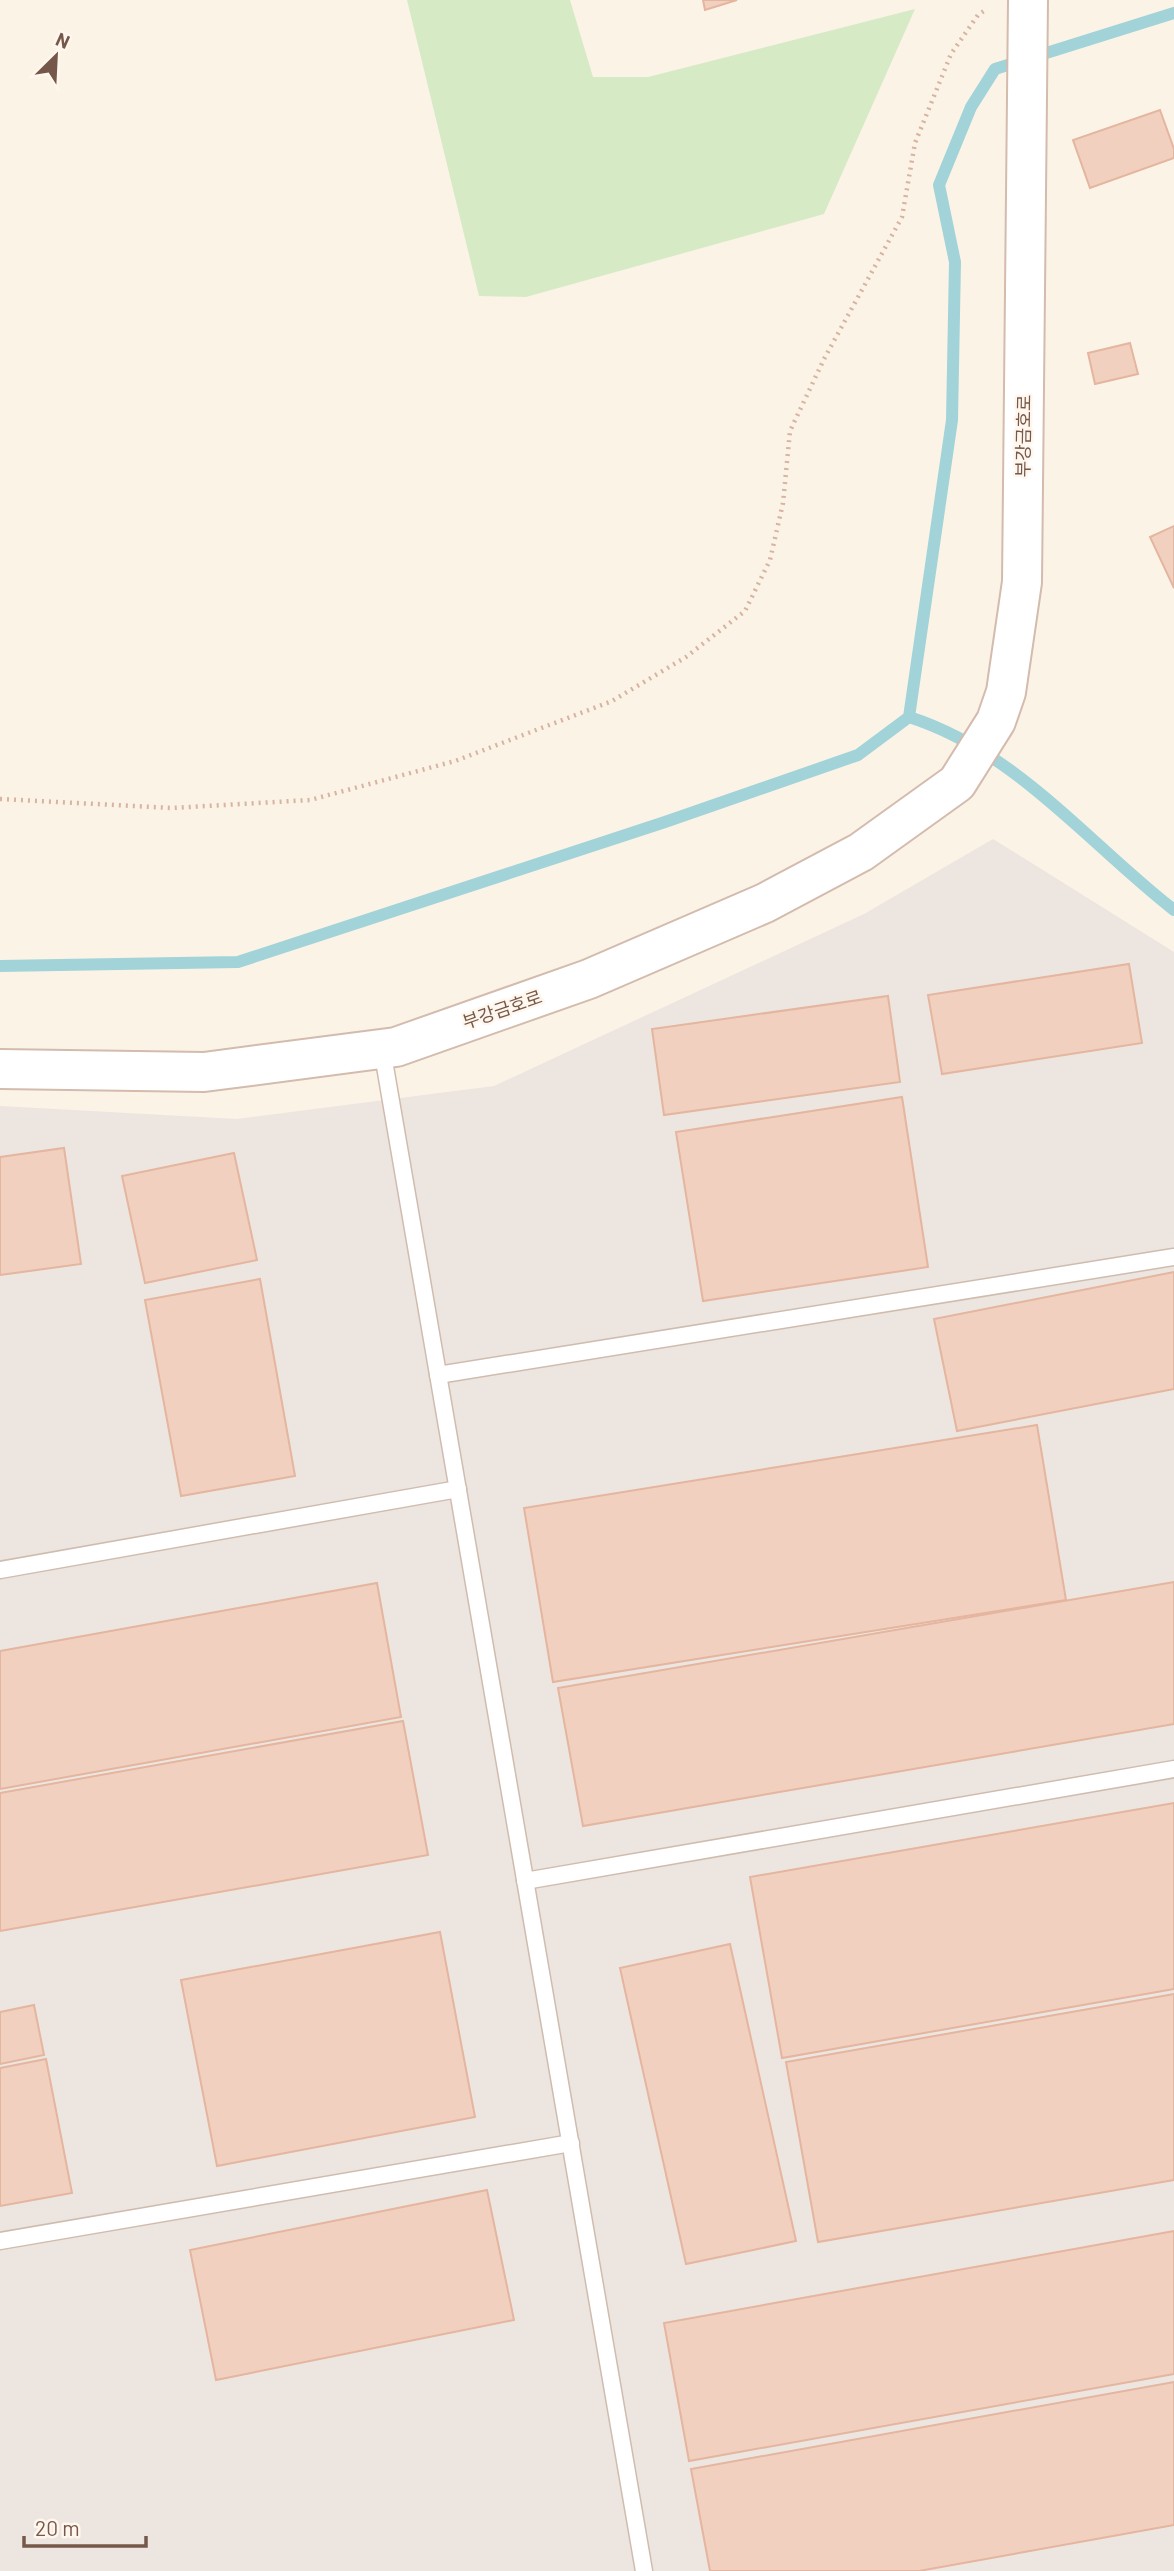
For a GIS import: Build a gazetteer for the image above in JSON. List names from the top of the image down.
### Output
{
  "streets": {
    "street": ["부강금호로"]
  },
  "scale_bar": "20 m",
  "north": "top right"
}
